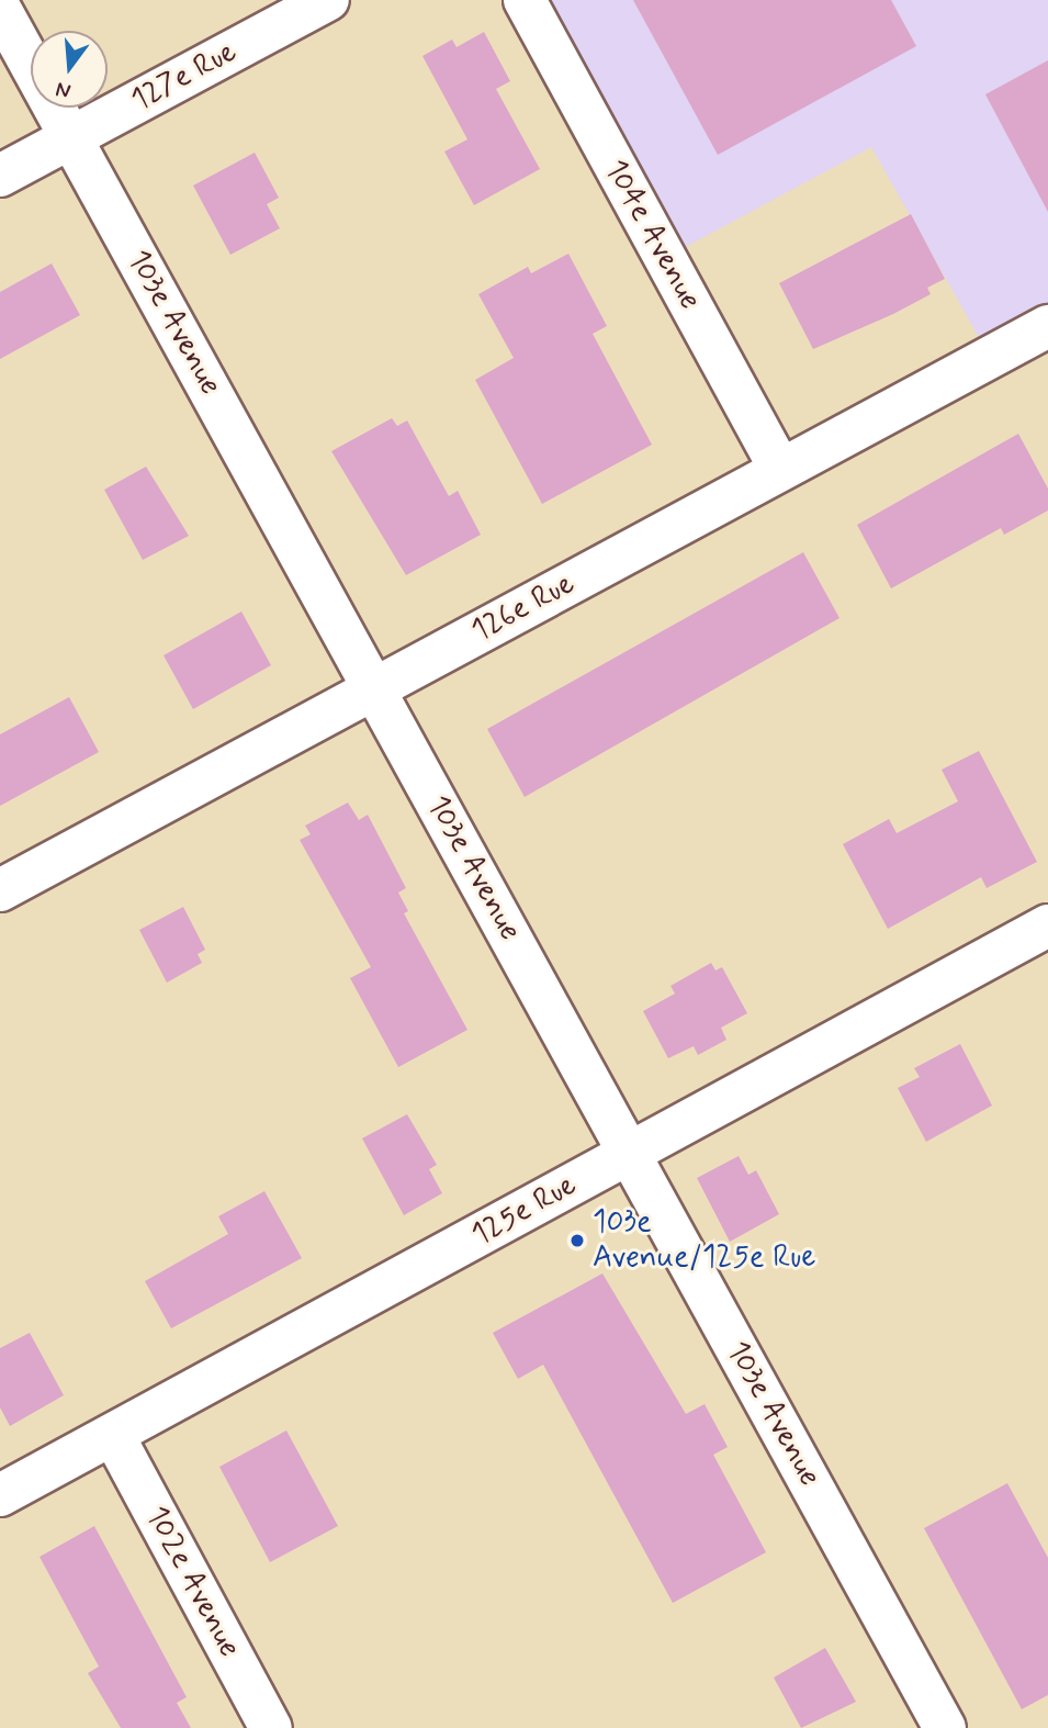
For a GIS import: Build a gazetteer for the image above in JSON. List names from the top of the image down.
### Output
{
  "streets": {
    "street": [
      "127e Rue",
      "104e Avenue",
      "103e Avenue",
      "126e Rue",
      "125e Rue",
      "102e Avenue"
    ]
  },
  "crossings": [
    ["127e Rue", "103e Avenue"],
    ["104e Avenue", "126e Rue"],
    ["103e Avenue", "126e Rue"],
    ["103e Avenue", "125e Rue"],
    ["125e Rue", "102e Avenue"]
  ],
  "places": ["103e Avenue/125e Rue"],
  "north": "bottom"
}
